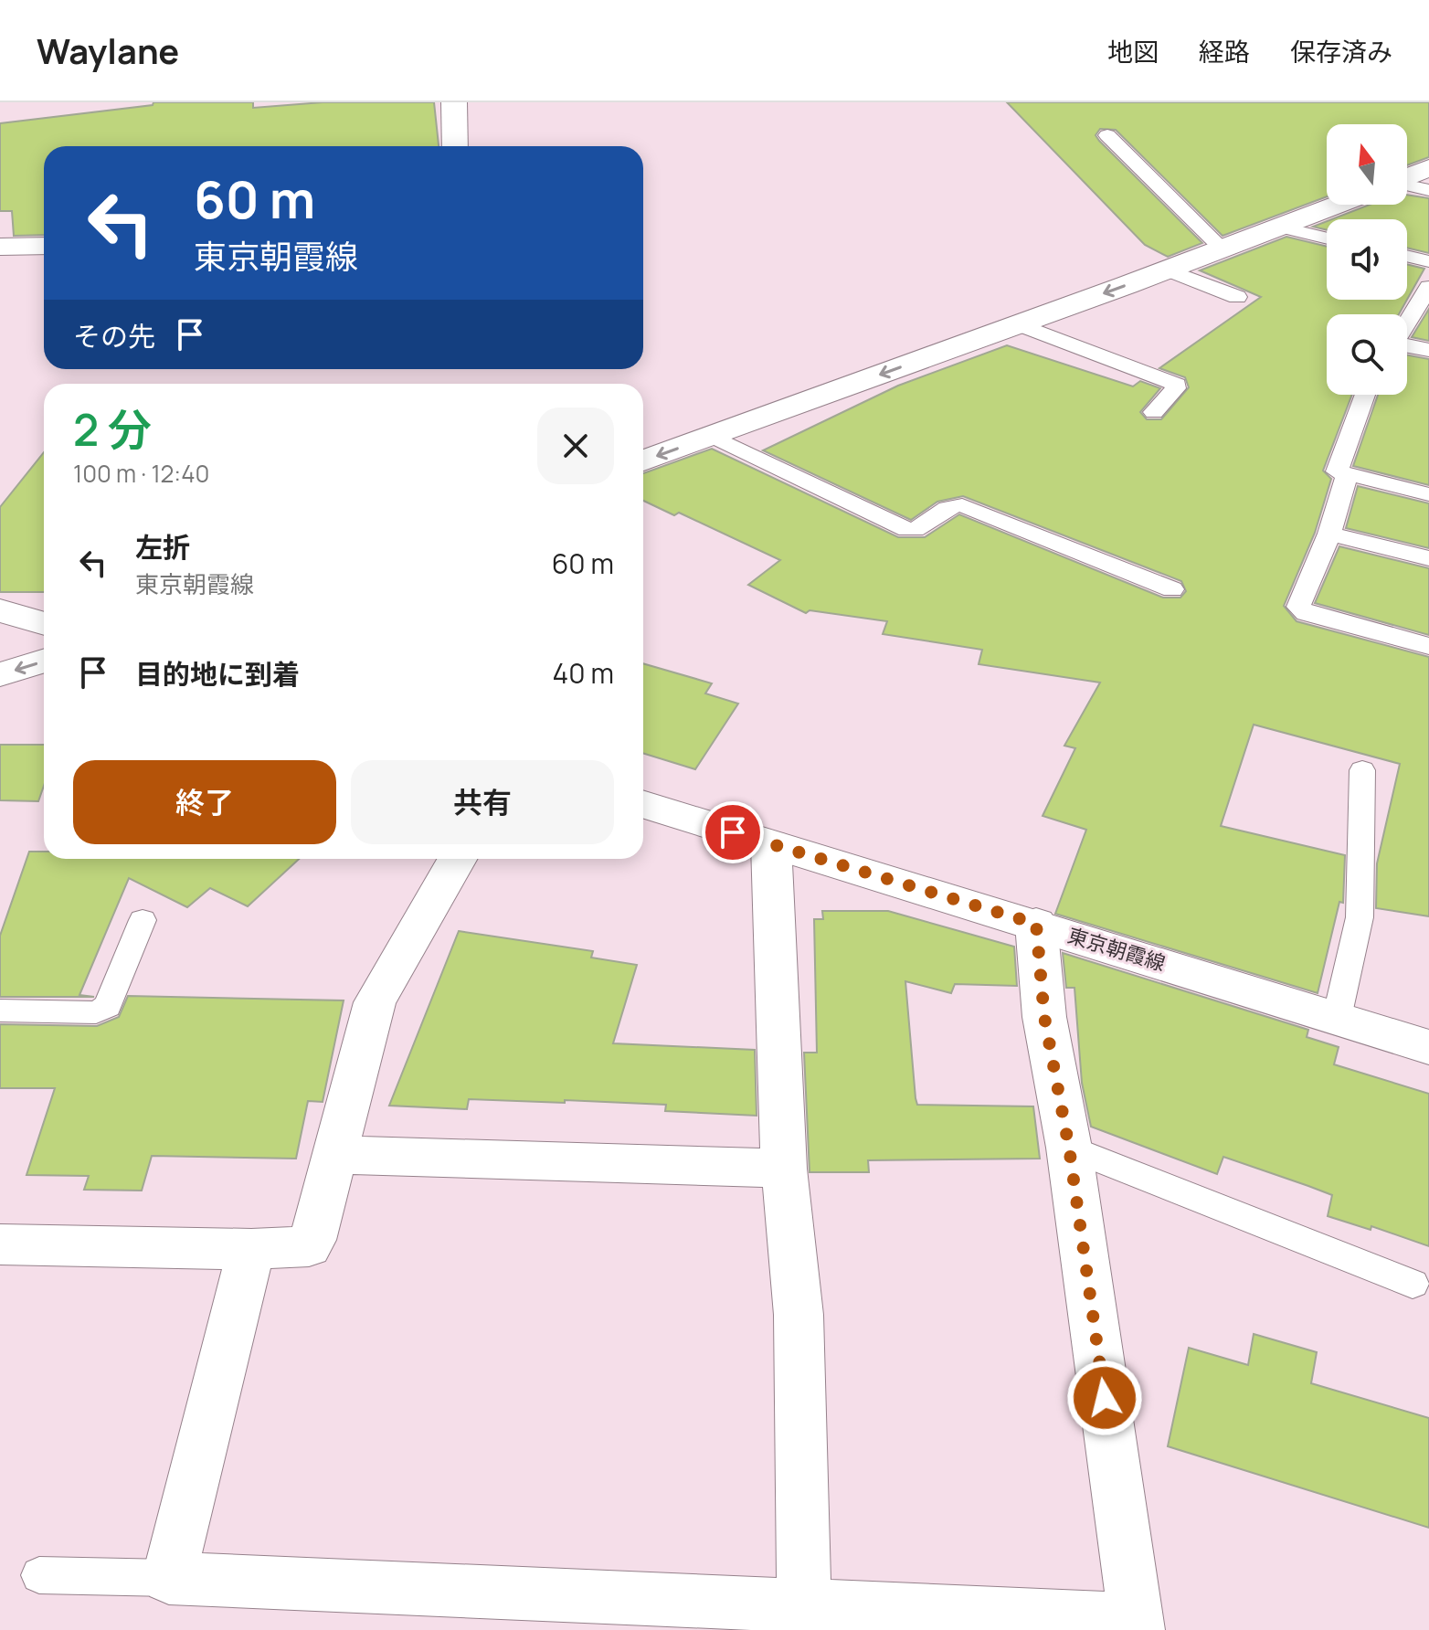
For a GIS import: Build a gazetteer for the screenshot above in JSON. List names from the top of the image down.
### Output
{
  "streets": {
    "street": ["東京朝霞線"]
  },
  "north": "top",
  "page": {
    "header": "Waylane",
    "nav": ["地図", "経路", "保存済み"],
    "turn": ["60 m", "東京朝霞線"],
    "then": "その先",
    "heading": ["2 分", "100 m · 12:40"],
    "list": [
      {
        "name": "左折",
        "note": "東京朝霞線",
        "value": "60 m"
      },
      {
        "name": "目的地に到着",
        "value": "40 m"
      }
    ],
    "buttons": ["終了", "共有"]
  }
}
